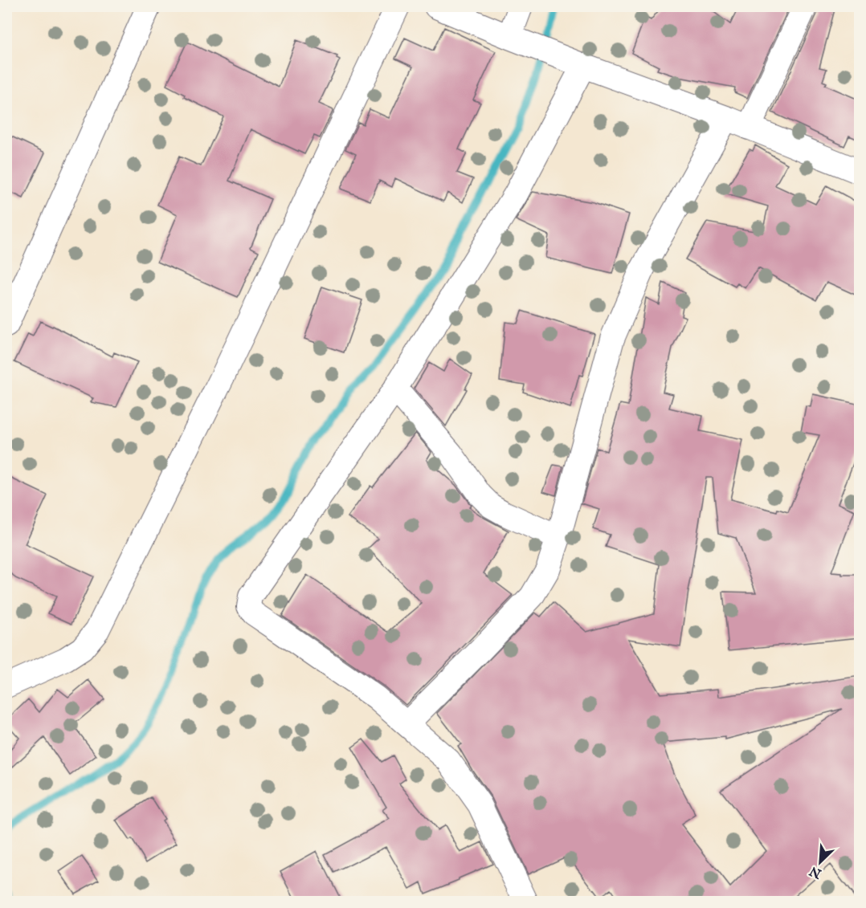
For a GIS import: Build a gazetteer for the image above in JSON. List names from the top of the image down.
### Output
{
  "north": "bottom left"
}
